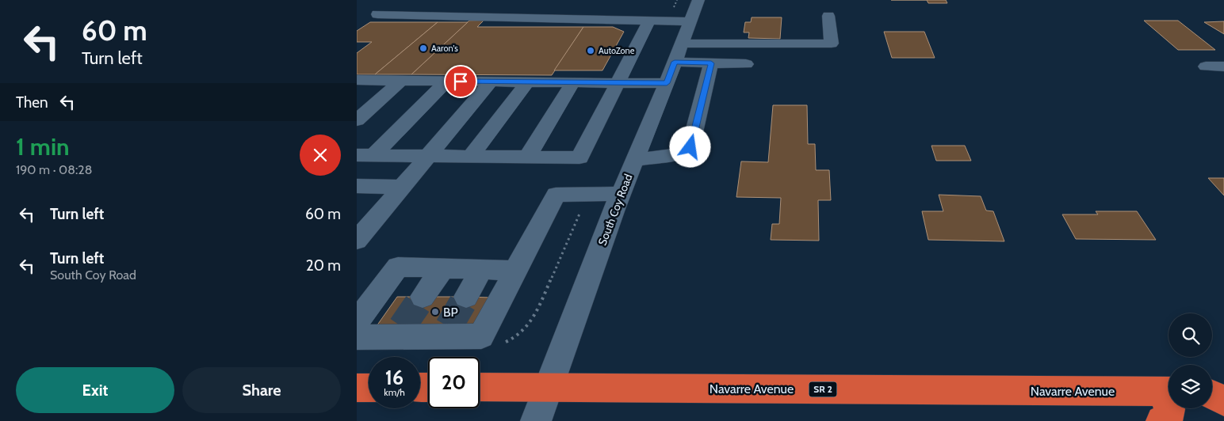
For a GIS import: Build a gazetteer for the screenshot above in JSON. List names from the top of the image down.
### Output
{
  "streets": {
    "highway": ["Navarre Avenue", "SR 2"],
    "street": ["South Coy Road"]
  },
  "crossings": [
    ["South Coy Road", "Navarre Avenue"]
  ],
  "places": ["Aaron's", "AutoZone", "BP"],
  "page": {
    "turn": ["60 m", "Turn left"],
    "then": "Then",
    "heading": ["1 min", "190 m · 08:28"],
    "list": [
      {
        "name": "Turn left",
        "value": "60 m"
      },
      {
        "name": "Turn left",
        "note": "South Coy Road",
        "value": "20 m"
      }
    ],
    "speed": "16 km/h",
    "limit": "20",
    "buttons": ["Exit", "Share"]
  }
}
